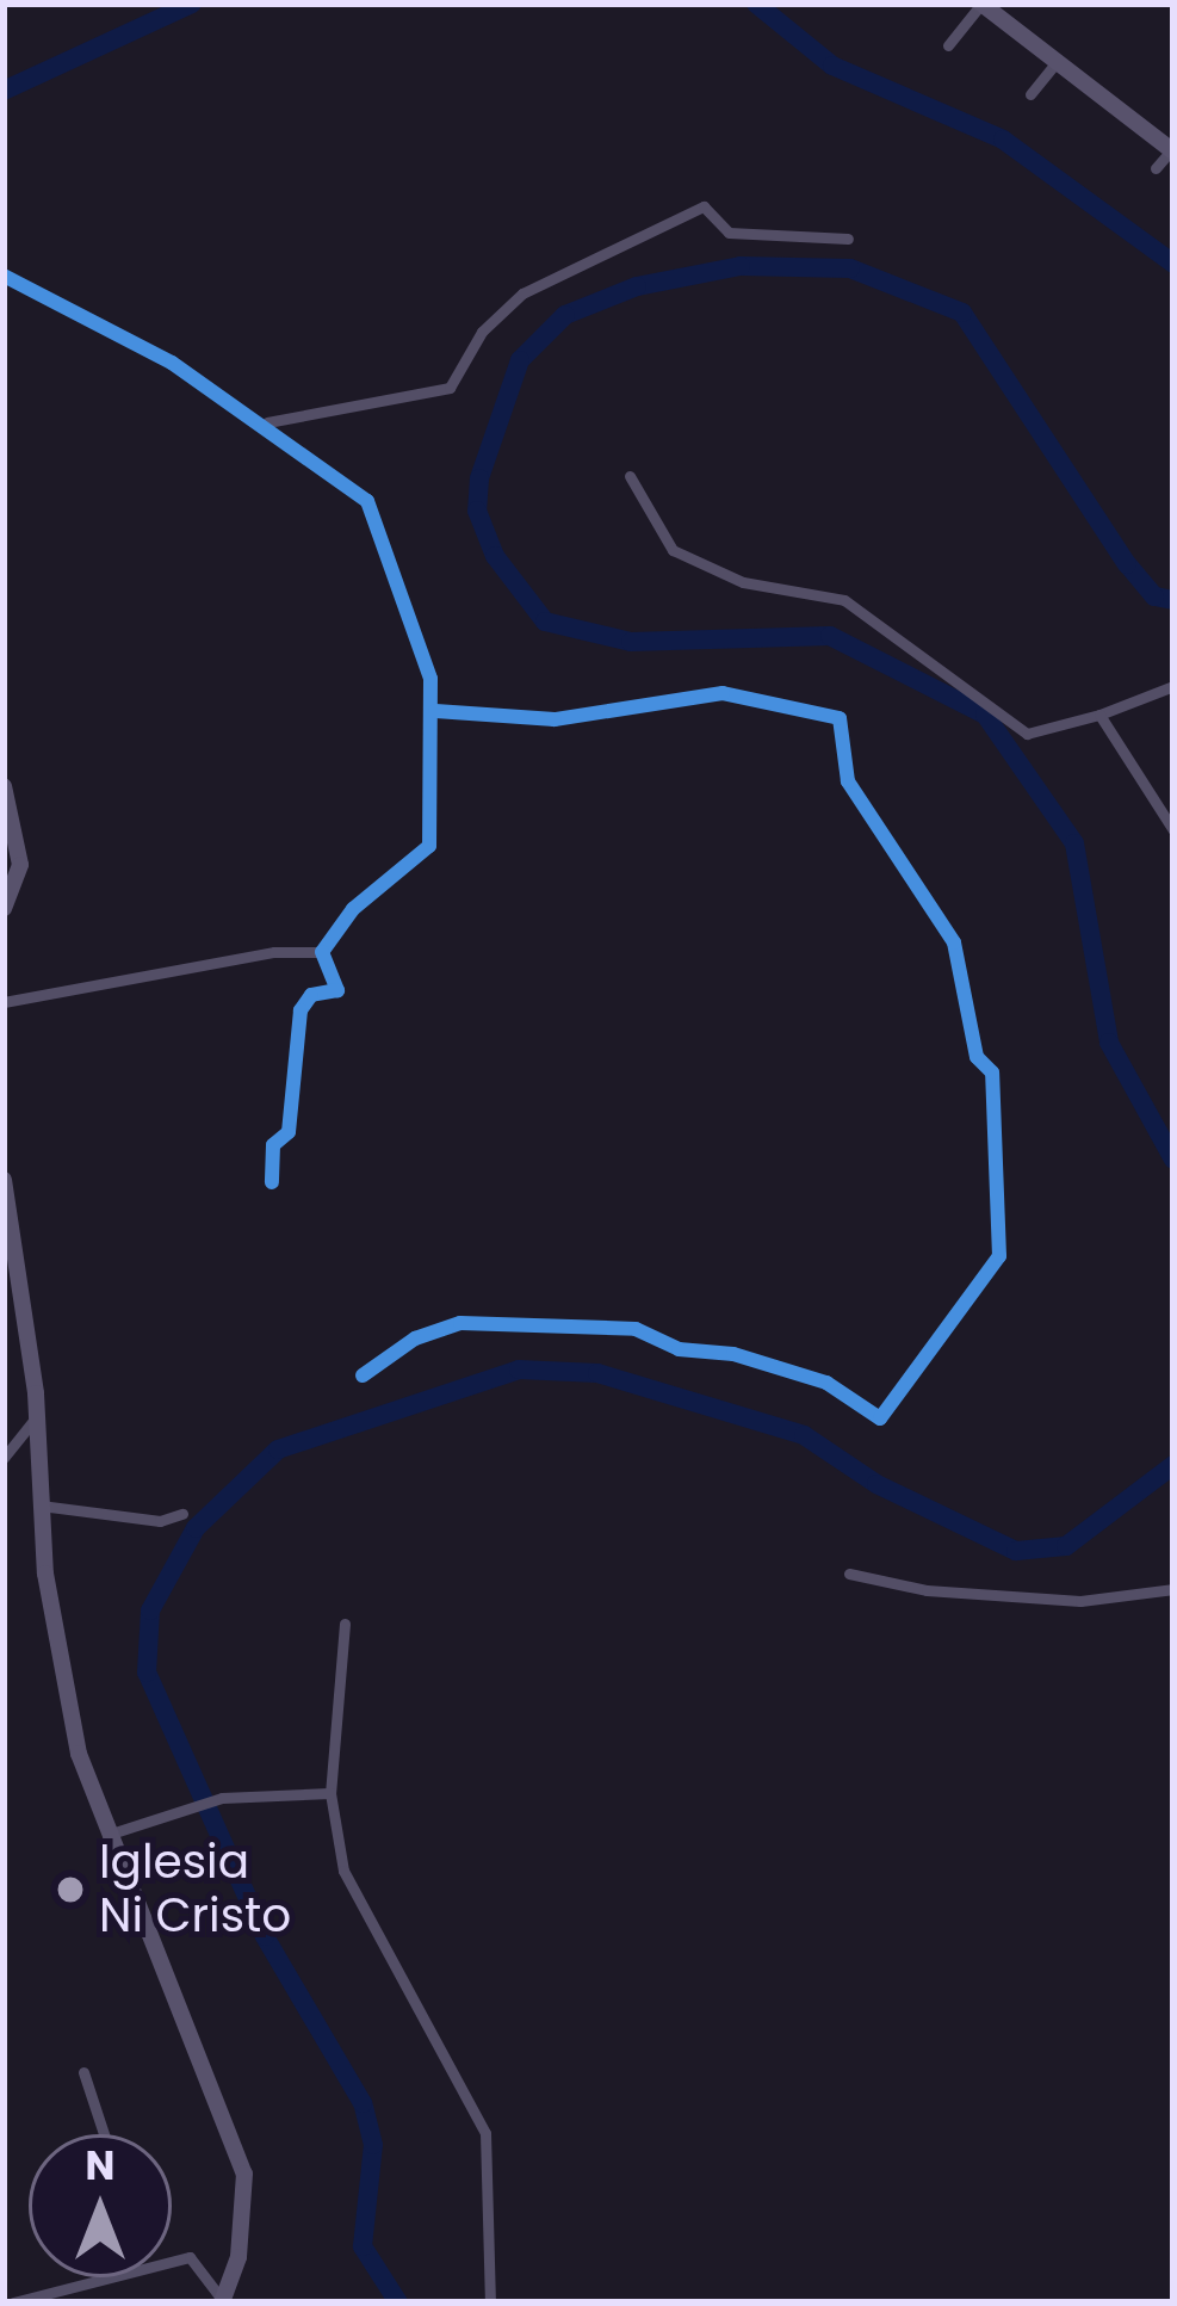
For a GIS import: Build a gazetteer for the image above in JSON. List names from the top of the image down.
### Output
{
  "places": ["Iglesia Ni Cristo"],
  "north": "top"
}
